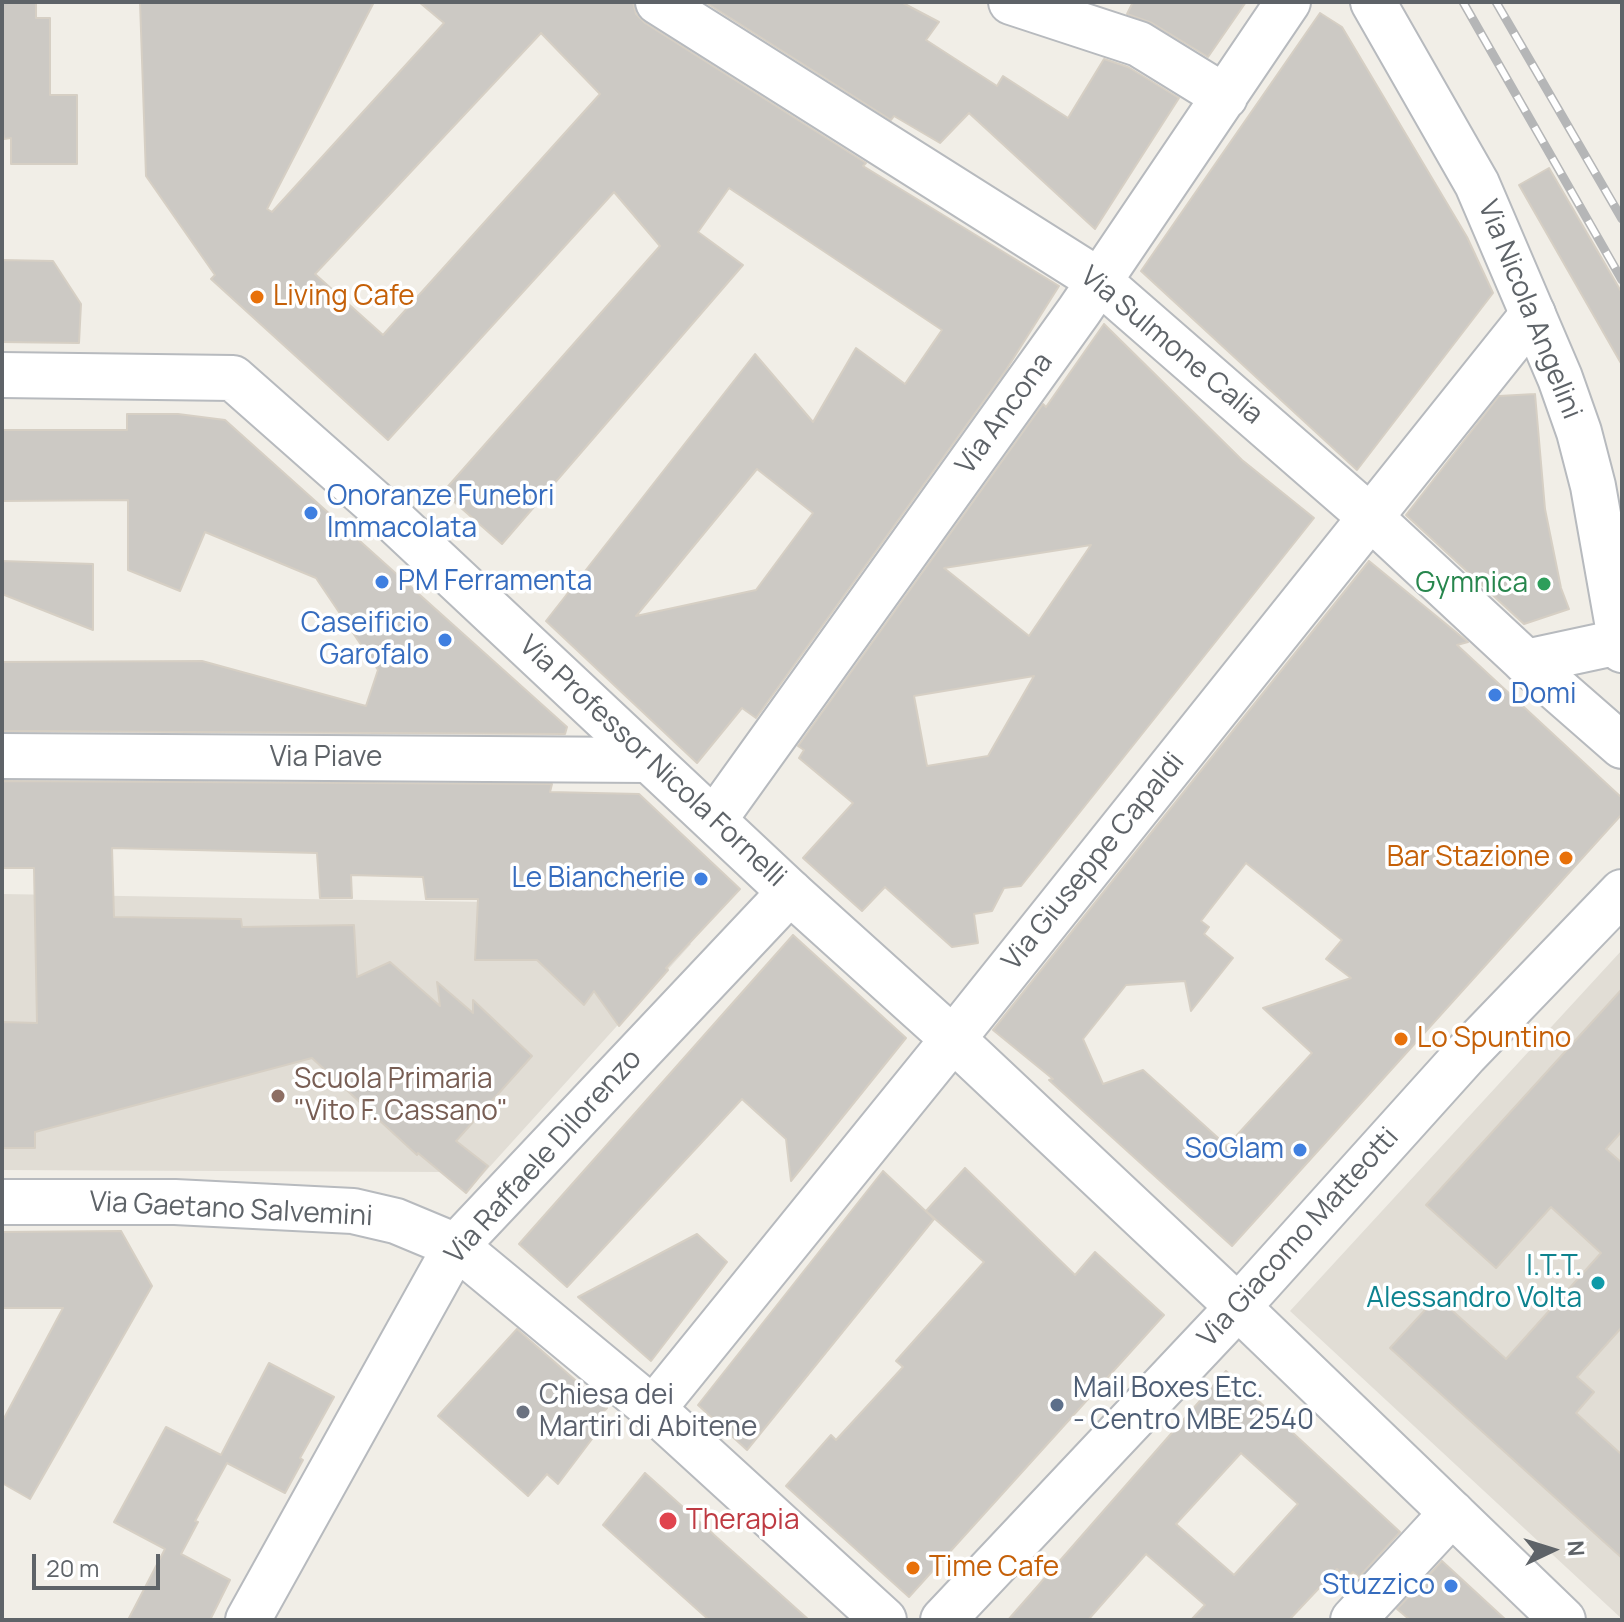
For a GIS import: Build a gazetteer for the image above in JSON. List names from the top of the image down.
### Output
{
  "streets": {
    "street": [
      "Via Nicola Angelini",
      "Via Sulmone Calia",
      "Via Ancona",
      "Via Piave",
      "Via Professor Nicola Fornelli",
      "Via Giuseppe Capaldi",
      "Via Raffaele Dilorenzo",
      "Via Gaetano Salvemini",
      "Via Giacomo Matteotti"
    ]
  },
  "crossings": [
    ["Via Nicola Angelini", "Via Giuseppe Capaldi"],
    ["Via Sulmone Calia", "Via Ancona"],
    ["Via Sulmone Calia", "Via Giuseppe Capaldi"],
    ["Via Ancona", "Via Professor Nicola Fornelli"],
    ["Via Piave", "Via Professor Nicola Fornelli"],
    ["Via Professor Nicola Fornelli", "Via Giuseppe Capaldi"],
    ["Via Professor Nicola Fornelli", "Via Raffaele Dilorenzo"],
    ["Via Professor Nicola Fornelli", "Via Giacomo Matteotti"],
    ["Via Giuseppe Capaldi", "Via Gaetano Salvemini"],
    ["Via Raffaele Dilorenzo", "Via Gaetano Salvemini"]
  ],
  "places": [
    "Living Cafe",
    "Onoranze Funebri Immacolata",
    "PM Ferramenta",
    "Gymnica",
    "Caseificio Garofalo",
    "Domi",
    "Bar Stazione",
    "Le Biancherie",
    "Lo Spuntino",
    "Scuola Primaria \"Vito F. Cassano\"",
    "SoGlam",
    "I.T.T. Alessandro Volta",
    "Mail Boxes Etc. - Centro MBE 2540",
    "Chiesa dei Martiri di Abitene",
    "Therapia",
    "Time Cafe",
    "Stuzzico"
  ],
  "scale_bar": "20 m",
  "north": "right"
}
